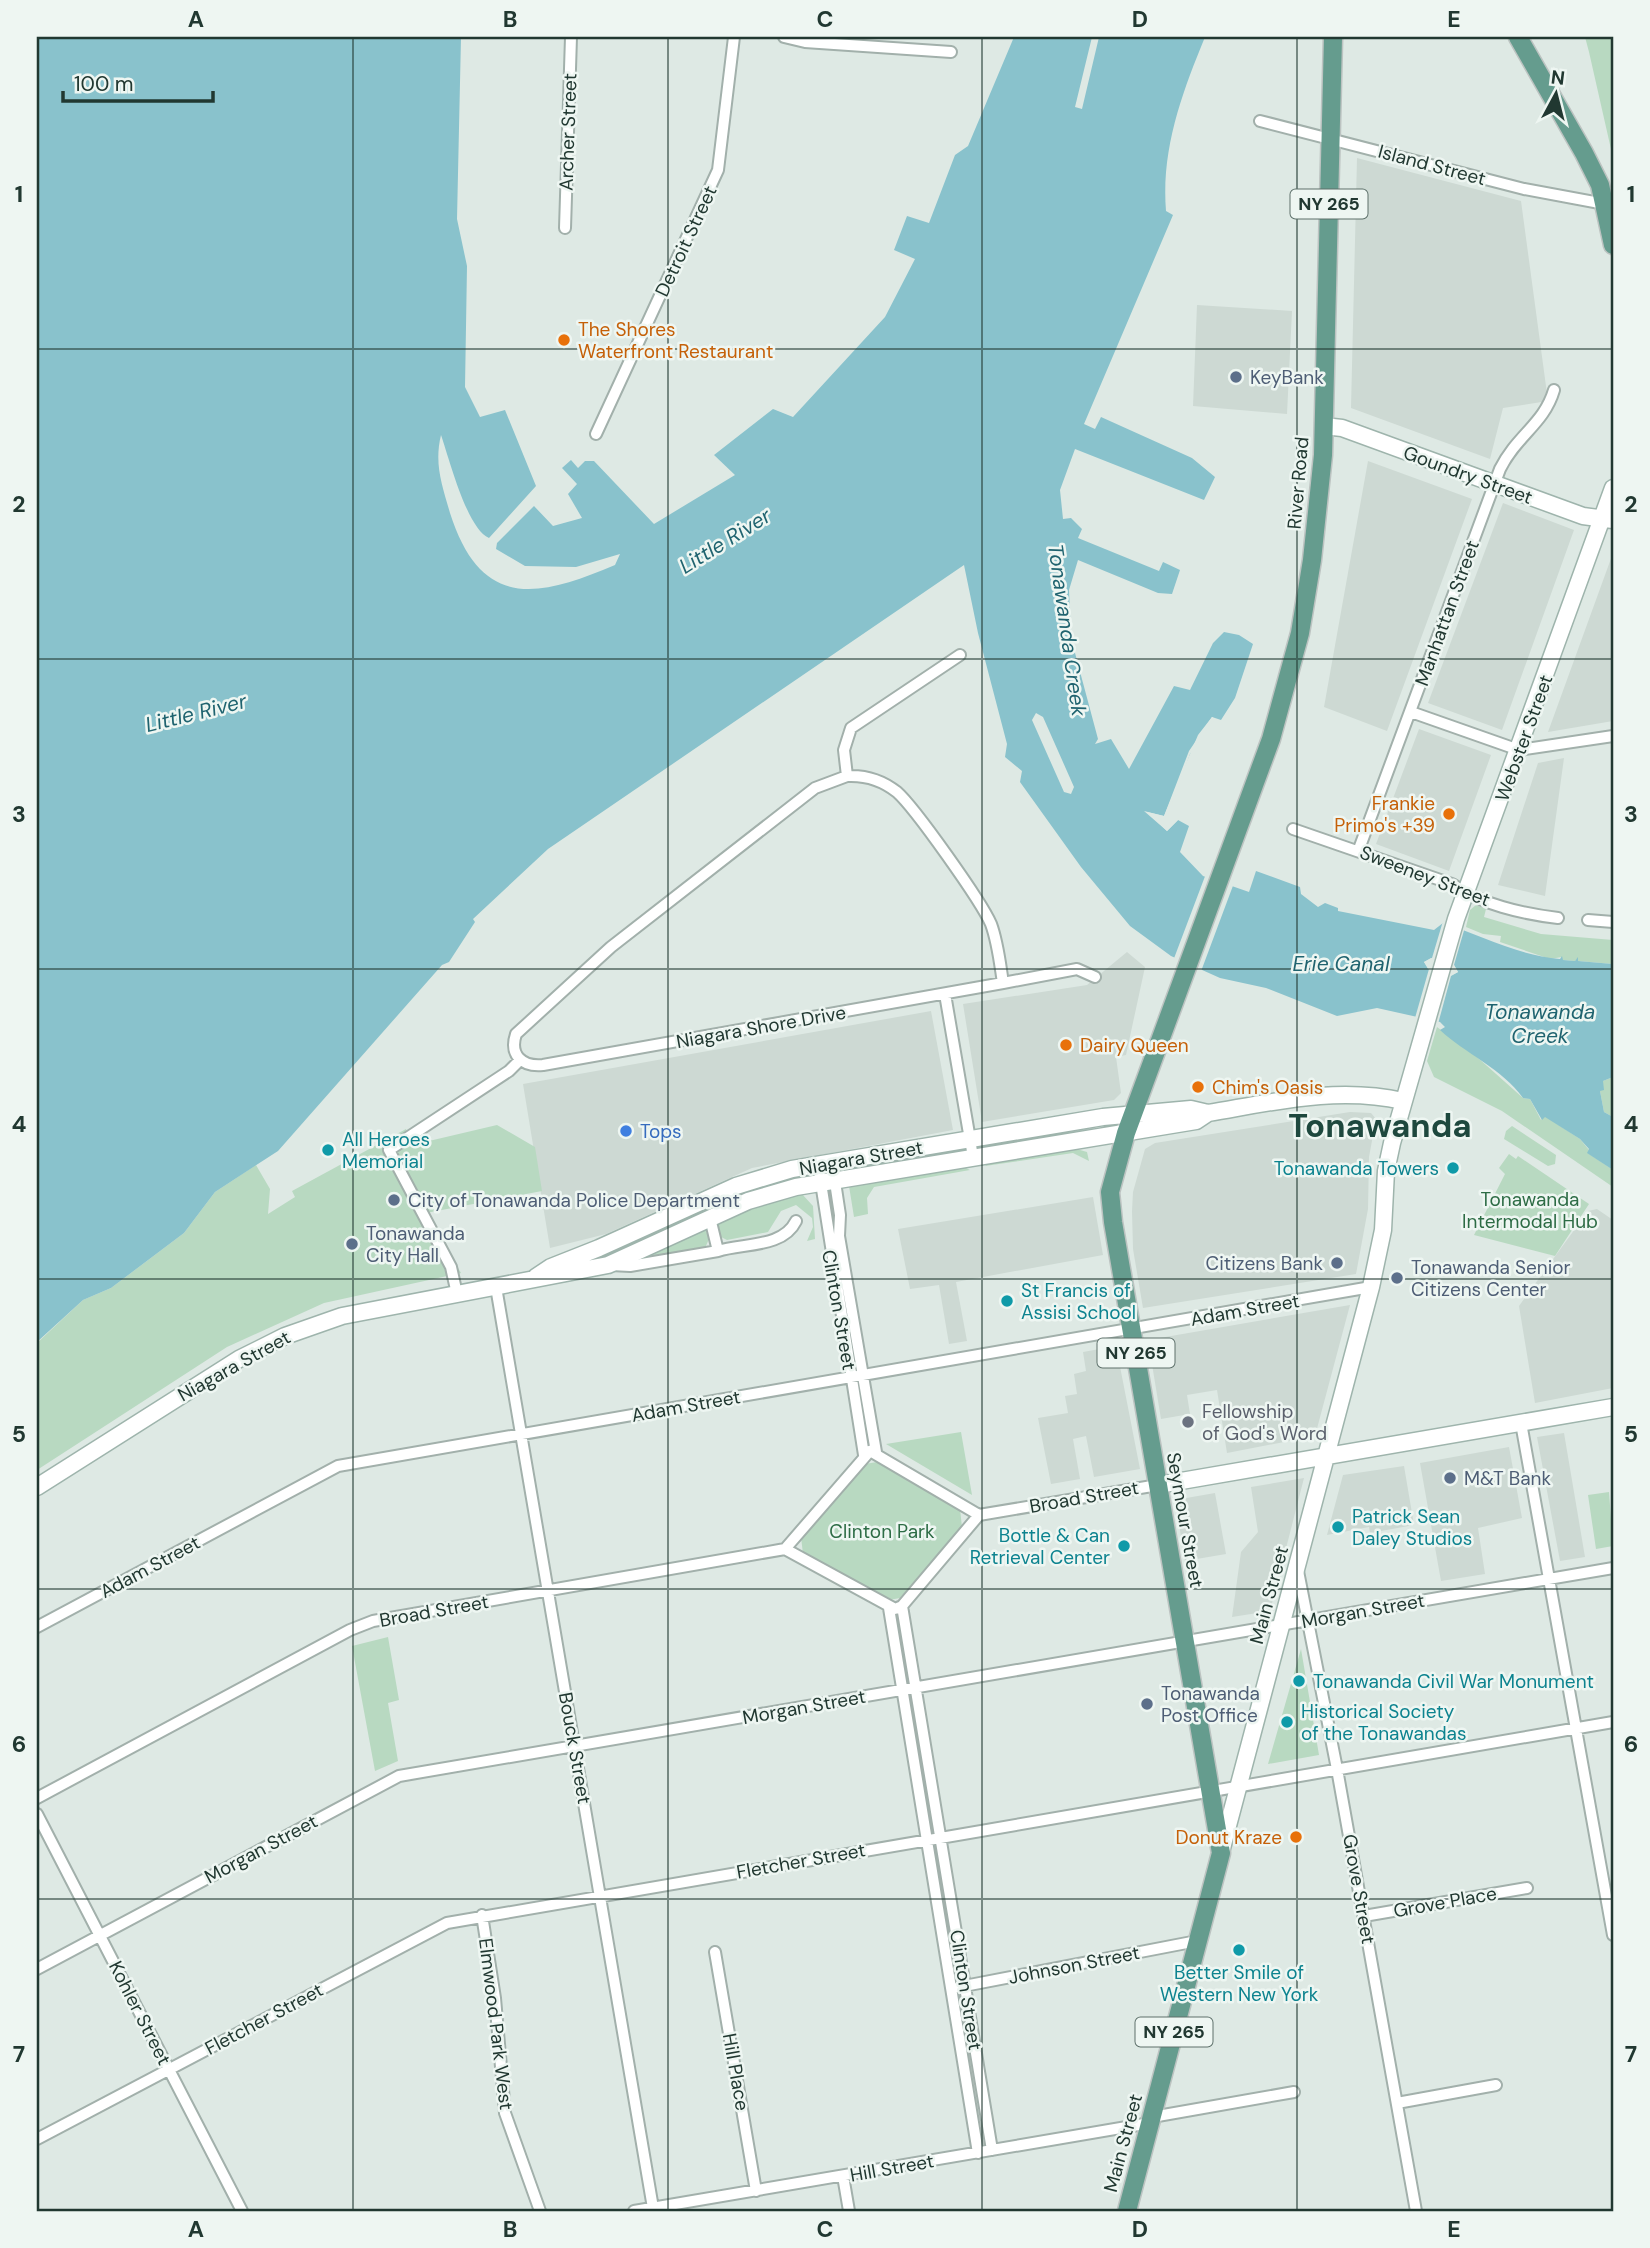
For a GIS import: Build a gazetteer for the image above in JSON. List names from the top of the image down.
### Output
{
  "streets": {
    "main road": [
      "NY 265",
      "River Road",
      "Seymour Street",
      "Main Street"
    ],
    "street": [
      "Archer Street",
      "Island Street",
      "Detroit Street",
      "Goundry Street",
      "Manhattan Street",
      "Webster Street",
      "Sweeney Street",
      "Niagara Shore Drive",
      "Niagara Street",
      "Clinton Street",
      "Adam Street",
      "Broad Street",
      "Morgan Street",
      "Bouck Street",
      "Fletcher Street",
      "Grove Street",
      "Grove Place",
      "Johnson Street",
      "Kohler Street",
      "Elmwood Park West",
      "Hill Place",
      "Hill Street"
    ]
  },
  "crossings": [
    ["Island Street", "River Road"],
    ["Goundry Street", "River Road"],
    ["Goundry Street", "Manhattan Street"],
    ["Goundry Street", "Webster Street"],
    ["River Road", "Seymour Street"],
    ["Manhattan Street", "Sweeney Street"],
    ["Webster Street", "Sweeney Street"],
    ["Webster Street", "Main Street"],
    ["Niagara Street", "Clinton Street"],
    ["Niagara Street", "Seymour Street"],
    ["Niagara Street", "Main Street"],
    ["Niagara Street", "Bouck Street"],
    ["Clinton Street", "Adam Street"],
    ["Clinton Street", "Morgan Street"],
    ["Clinton Street", "Fletcher Street"],
    ["Clinton Street", "Johnson Street"],
    ["Clinton Street", "Hill Street"],
    ["Adam Street", "Seymour Street"],
    ["Adam Street", "Main Street"],
    ["Adam Street", "Bouck Street"],
    ["Broad Street", "Seymour Street"],
    ["Broad Street", "Main Street"],
    ["Broad Street", "Bouck Street"],
    ["Seymour Street", "Main Street"],
    ["Seymour Street", "Morgan Street"],
    ["Seymour Street", "Fletcher Street"],
    ["Main Street", "Morgan Street"],
    ["Main Street", "Fletcher Street"],
    ["Main Street", "Grove Street"],
    ["Main Street", "Johnson Street"],
    ["Main Street", "Hill Street"],
    ["Morgan Street", "Bouck Street"],
    ["Morgan Street", "Grove Street"],
    ["Morgan Street", "Kohler Street"],
    ["Bouck Street", "Fletcher Street"],
    ["Bouck Street", "Hill Street"],
    ["Fletcher Street", "Grove Street"],
    ["Fletcher Street", "Kohler Street"],
    ["Fletcher Street", "Elmwood Park West"],
    ["Grove Street", "Grove Place"],
    ["Hill Place", "Hill Street"]
  ],
  "districts": ["Tonawanda"],
  "water": ["Little River", "Tonawanda Creek", "Erie Canal"],
  "parks": ["Tonawanda Intermodal Hub", "Clinton Park"],
  "places": [
    "The Shores Waterfront Restaurant",
    "KeyBank",
    "Frankie Primo's +39",
    "Dairy Queen",
    "Chim's Oasis",
    "Tops",
    "All Heroes Memorial",
    "Tonawanda Towers",
    "City of Tonawanda Police Department",
    "Tonawanda City Hall",
    "Citizens Bank",
    "Tonawanda Senior Citizens Center",
    "St Francis of Assisi School",
    "Fellowship of God's Word",
    "M&T Bank",
    "Patrick Sean Daley Studios",
    "Bottle & Can Retrieval Center",
    "Tonawanda Civil War Monument",
    "Tonawanda Post Office",
    "Historical Society of the Tonawandas",
    "Donut Kraze",
    "Better Smile of Western New York"
  ],
  "scale_bar": "100 m",
  "north": "top",
  "grid": {
    "columns": [
      "A",
      "B",
      "C",
      "D",
      "E"
    ],
    "rows": [
      "1",
      "2",
      "3",
      "4",
      "5",
      "6",
      "7"
    ]
  }
}
